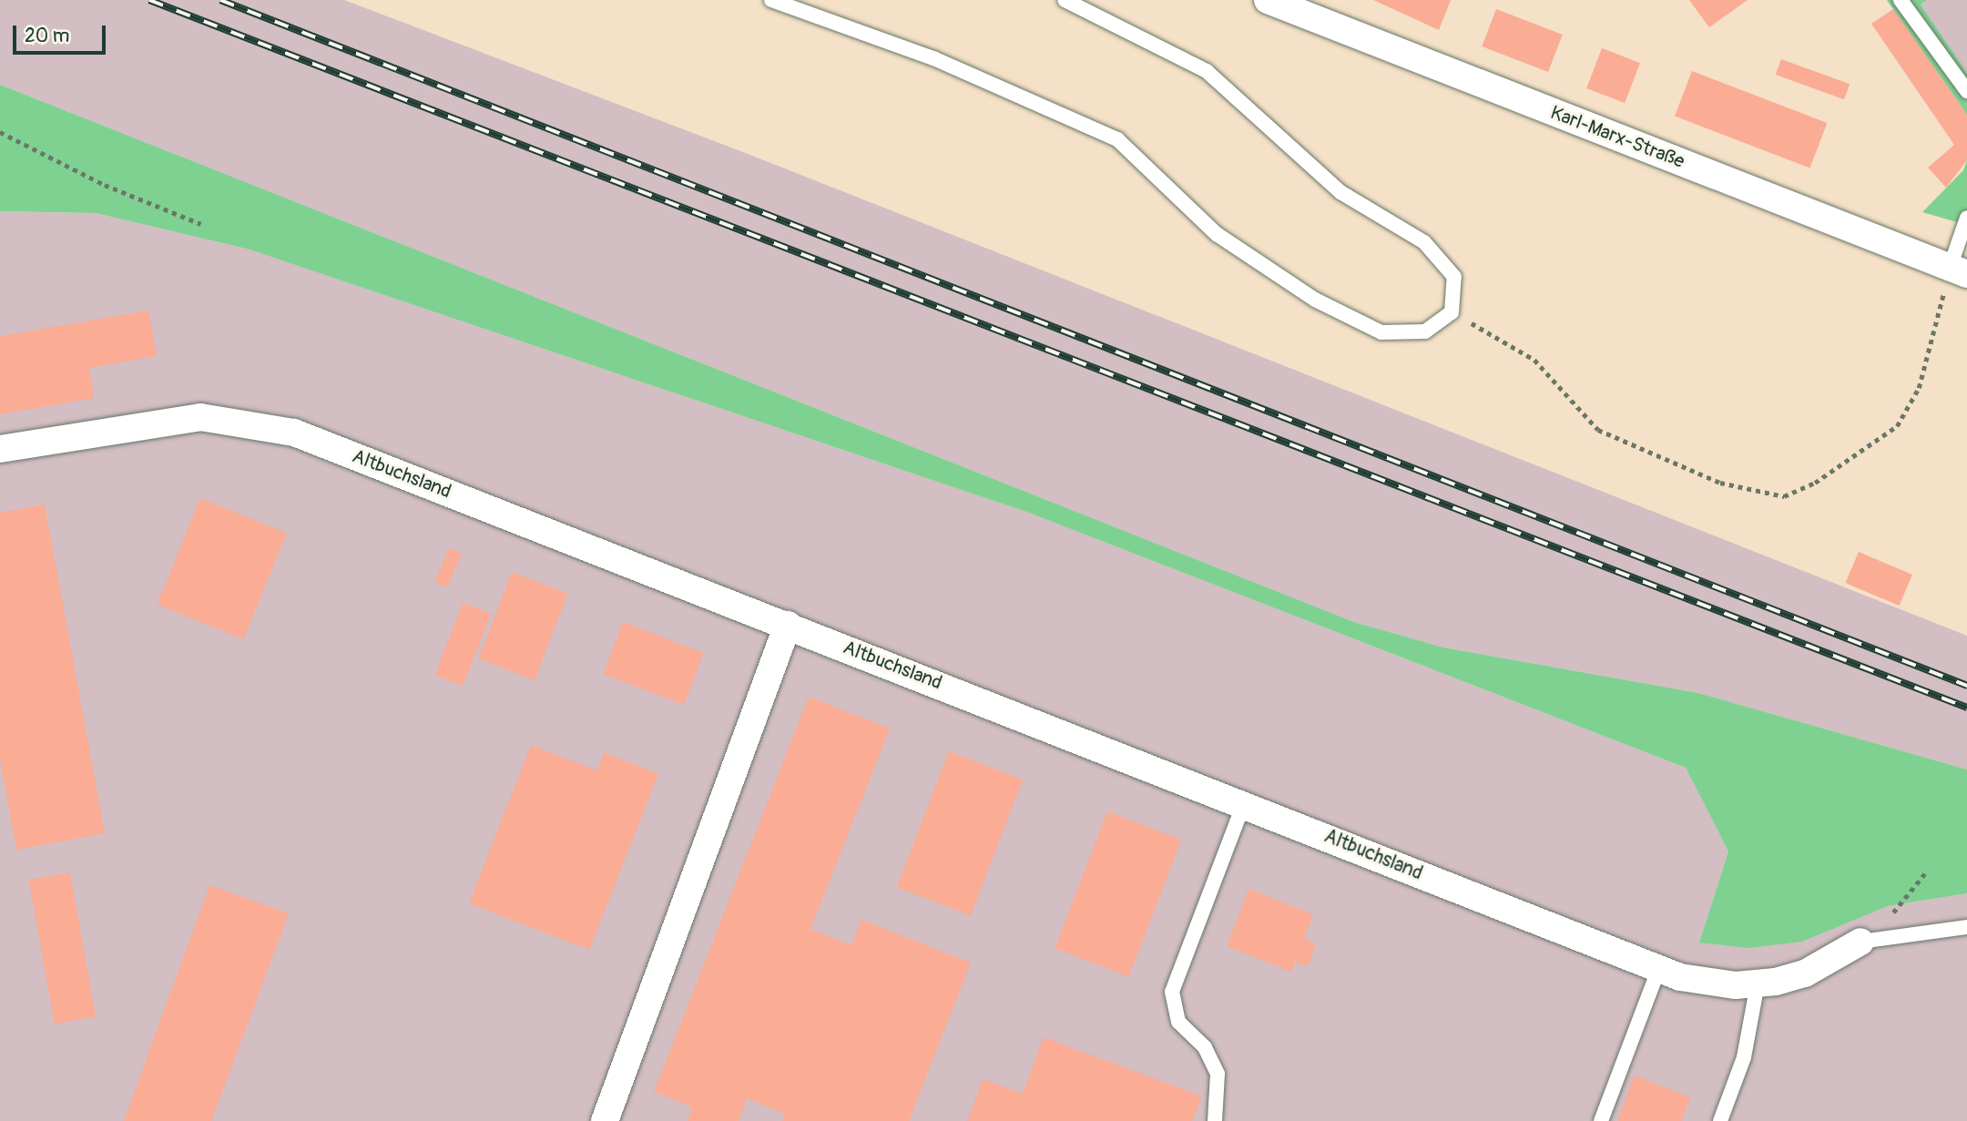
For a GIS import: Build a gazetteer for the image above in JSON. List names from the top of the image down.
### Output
{
  "streets": {
    "street": ["Karl-Marx-Straße", "Altbuchsland"]
  },
  "scale_bar": "20 m"
}
